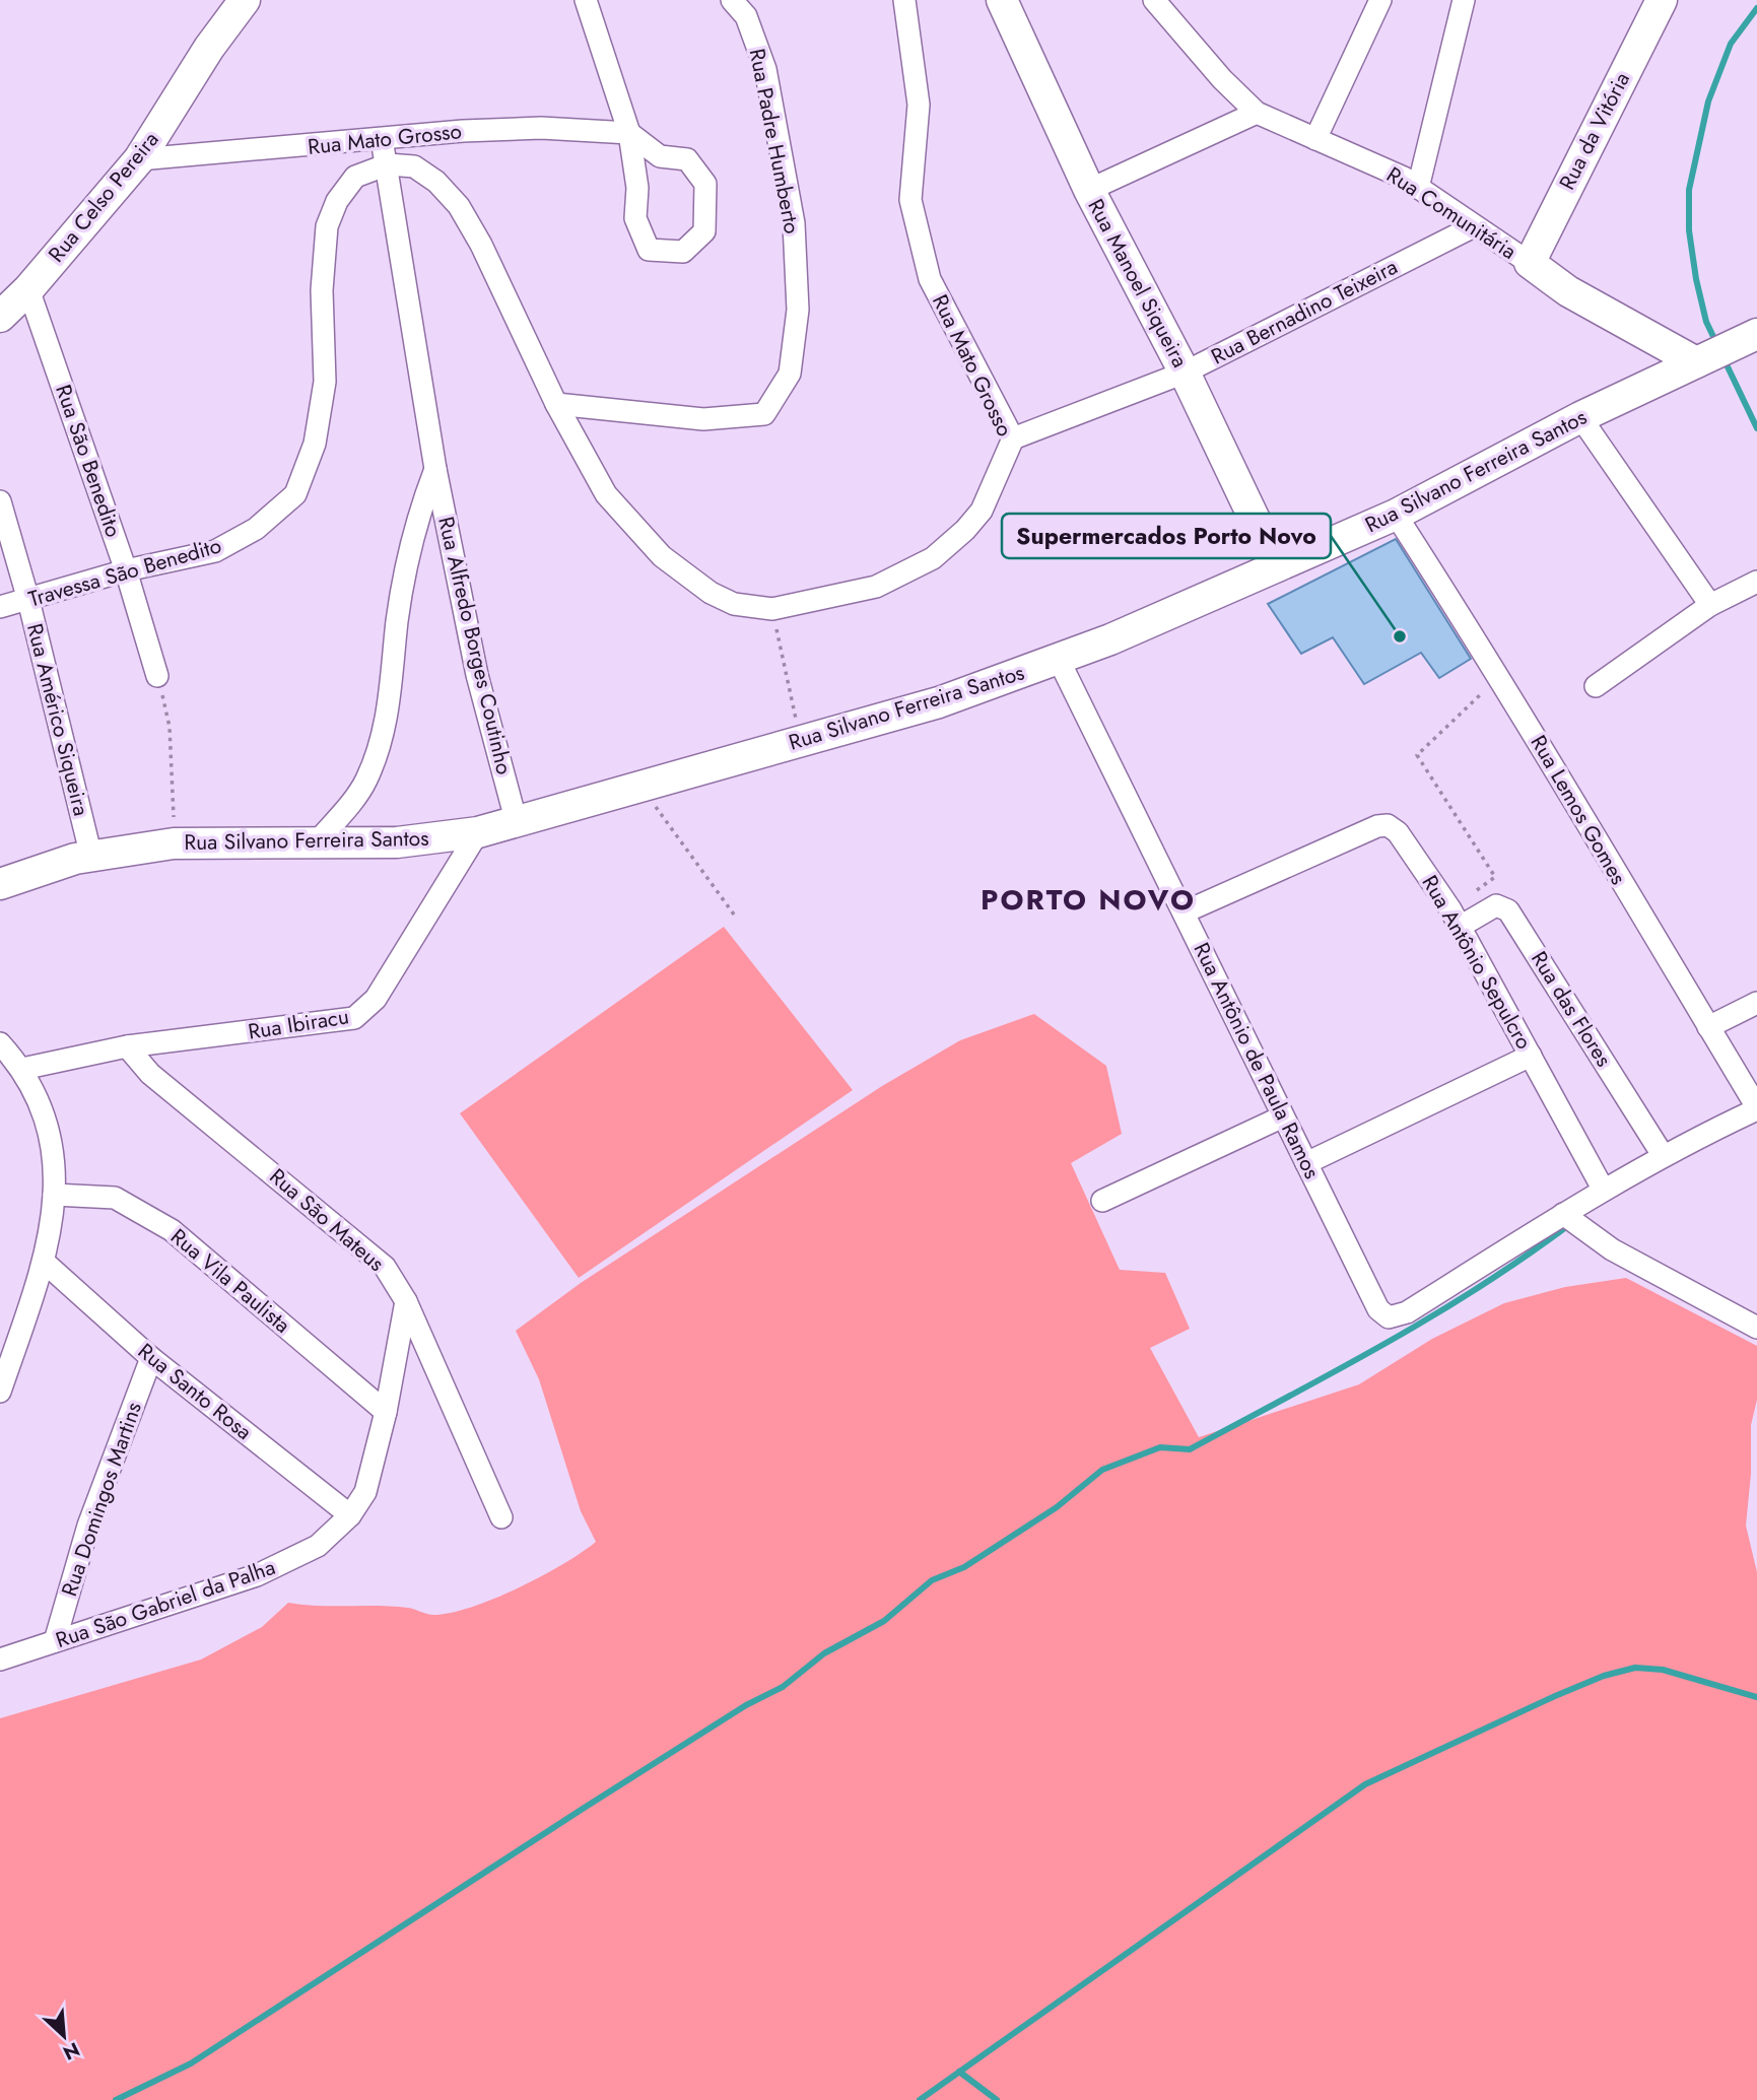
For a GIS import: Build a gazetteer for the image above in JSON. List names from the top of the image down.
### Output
{
  "streets": {
    "street": [
      "Rua da Vitória",
      "Rua Mato Grosso",
      "Rua Padre Humberto",
      "Rua Celso Pereira",
      "Rua Comunitária",
      "Rua Manoel Siqueira",
      "Rua Bernadino Teixeira",
      "Rua São Benedito",
      "Rua Silvano Ferreira Santos",
      "Travessa São Benedito",
      "Rua Alfredo Borges Coutinho",
      "Rua Américo Siqueira",
      "Rua Lemos Gomes",
      "Rua Antônio Sepulcro",
      "Rua das Flores",
      "Rua Ibiracu",
      "Rua Antônio de Paula Ramos",
      "Rua São Mateus",
      "Rua Vila Paulista",
      "Rua Santo Rosa",
      "Rua Domingos Martins",
      "Rua São Gabriel da Palha"
    ]
  },
  "crossings": [
    ["Rua da Vitória", "Rua Comunitária"],
    ["Rua Mato Grosso", "Rua Padre Humberto"],
    ["Rua Mato Grosso", "Rua Celso Pereira"],
    ["Rua Mato Grosso", "Rua Bernadino Teixeira"],
    ["Rua Mato Grosso", "Travessa São Benedito"],
    ["Rua Mato Grosso", "Rua Alfredo Borges Coutinho"],
    ["Rua Celso Pereira", "Rua São Benedito"],
    ["Rua Comunitária", "Rua Bernadino Teixeira"],
    ["Rua Comunitária", "Rua Silvano Ferreira Santos"],
    ["Rua Manoel Siqueira", "Rua Bernadino Teixeira"],
    ["Rua Manoel Siqueira", "Rua Silvano Ferreira Santos"],
    ["Rua São Benedito", "Travessa São Benedito"],
    ["Rua Silvano Ferreira Santos", "Rua Alfredo Borges Coutinho"],
    ["Rua Silvano Ferreira Santos", "Rua Américo Siqueira"],
    ["Rua Silvano Ferreira Santos", "Rua Lemos Gomes"],
    ["Rua Silvano Ferreira Santos", "Rua Ibiracu"],
    ["Rua Silvano Ferreira Santos", "Rua Antônio de Paula Ramos"],
    ["Travessa São Benedito", "Rua Alfredo Borges Coutinho"],
    ["Travessa São Benedito", "Rua Américo Siqueira"],
    ["Rua Antônio Sepulcro", "Rua das Flores"],
    ["Rua Antônio Sepulcro", "Rua Antônio de Paula Ramos"],
    ["Rua Ibiracu", "Rua São Mateus"],
    ["Rua São Mateus", "Rua São Gabriel da Palha"],
    ["Rua Vila Paulista", "Rua São Gabriel da Palha"],
    ["Rua Santo Rosa", "Rua Domingos Martins"],
    ["Rua Santo Rosa", "Rua São Gabriel da Palha"],
    ["Rua Domingos Martins", "Rua São Gabriel da Palha"]
  ],
  "districts": ["PORTO NOVO"],
  "places": ["Supermercados Porto Novo"],
  "north": "bottom right"
}
